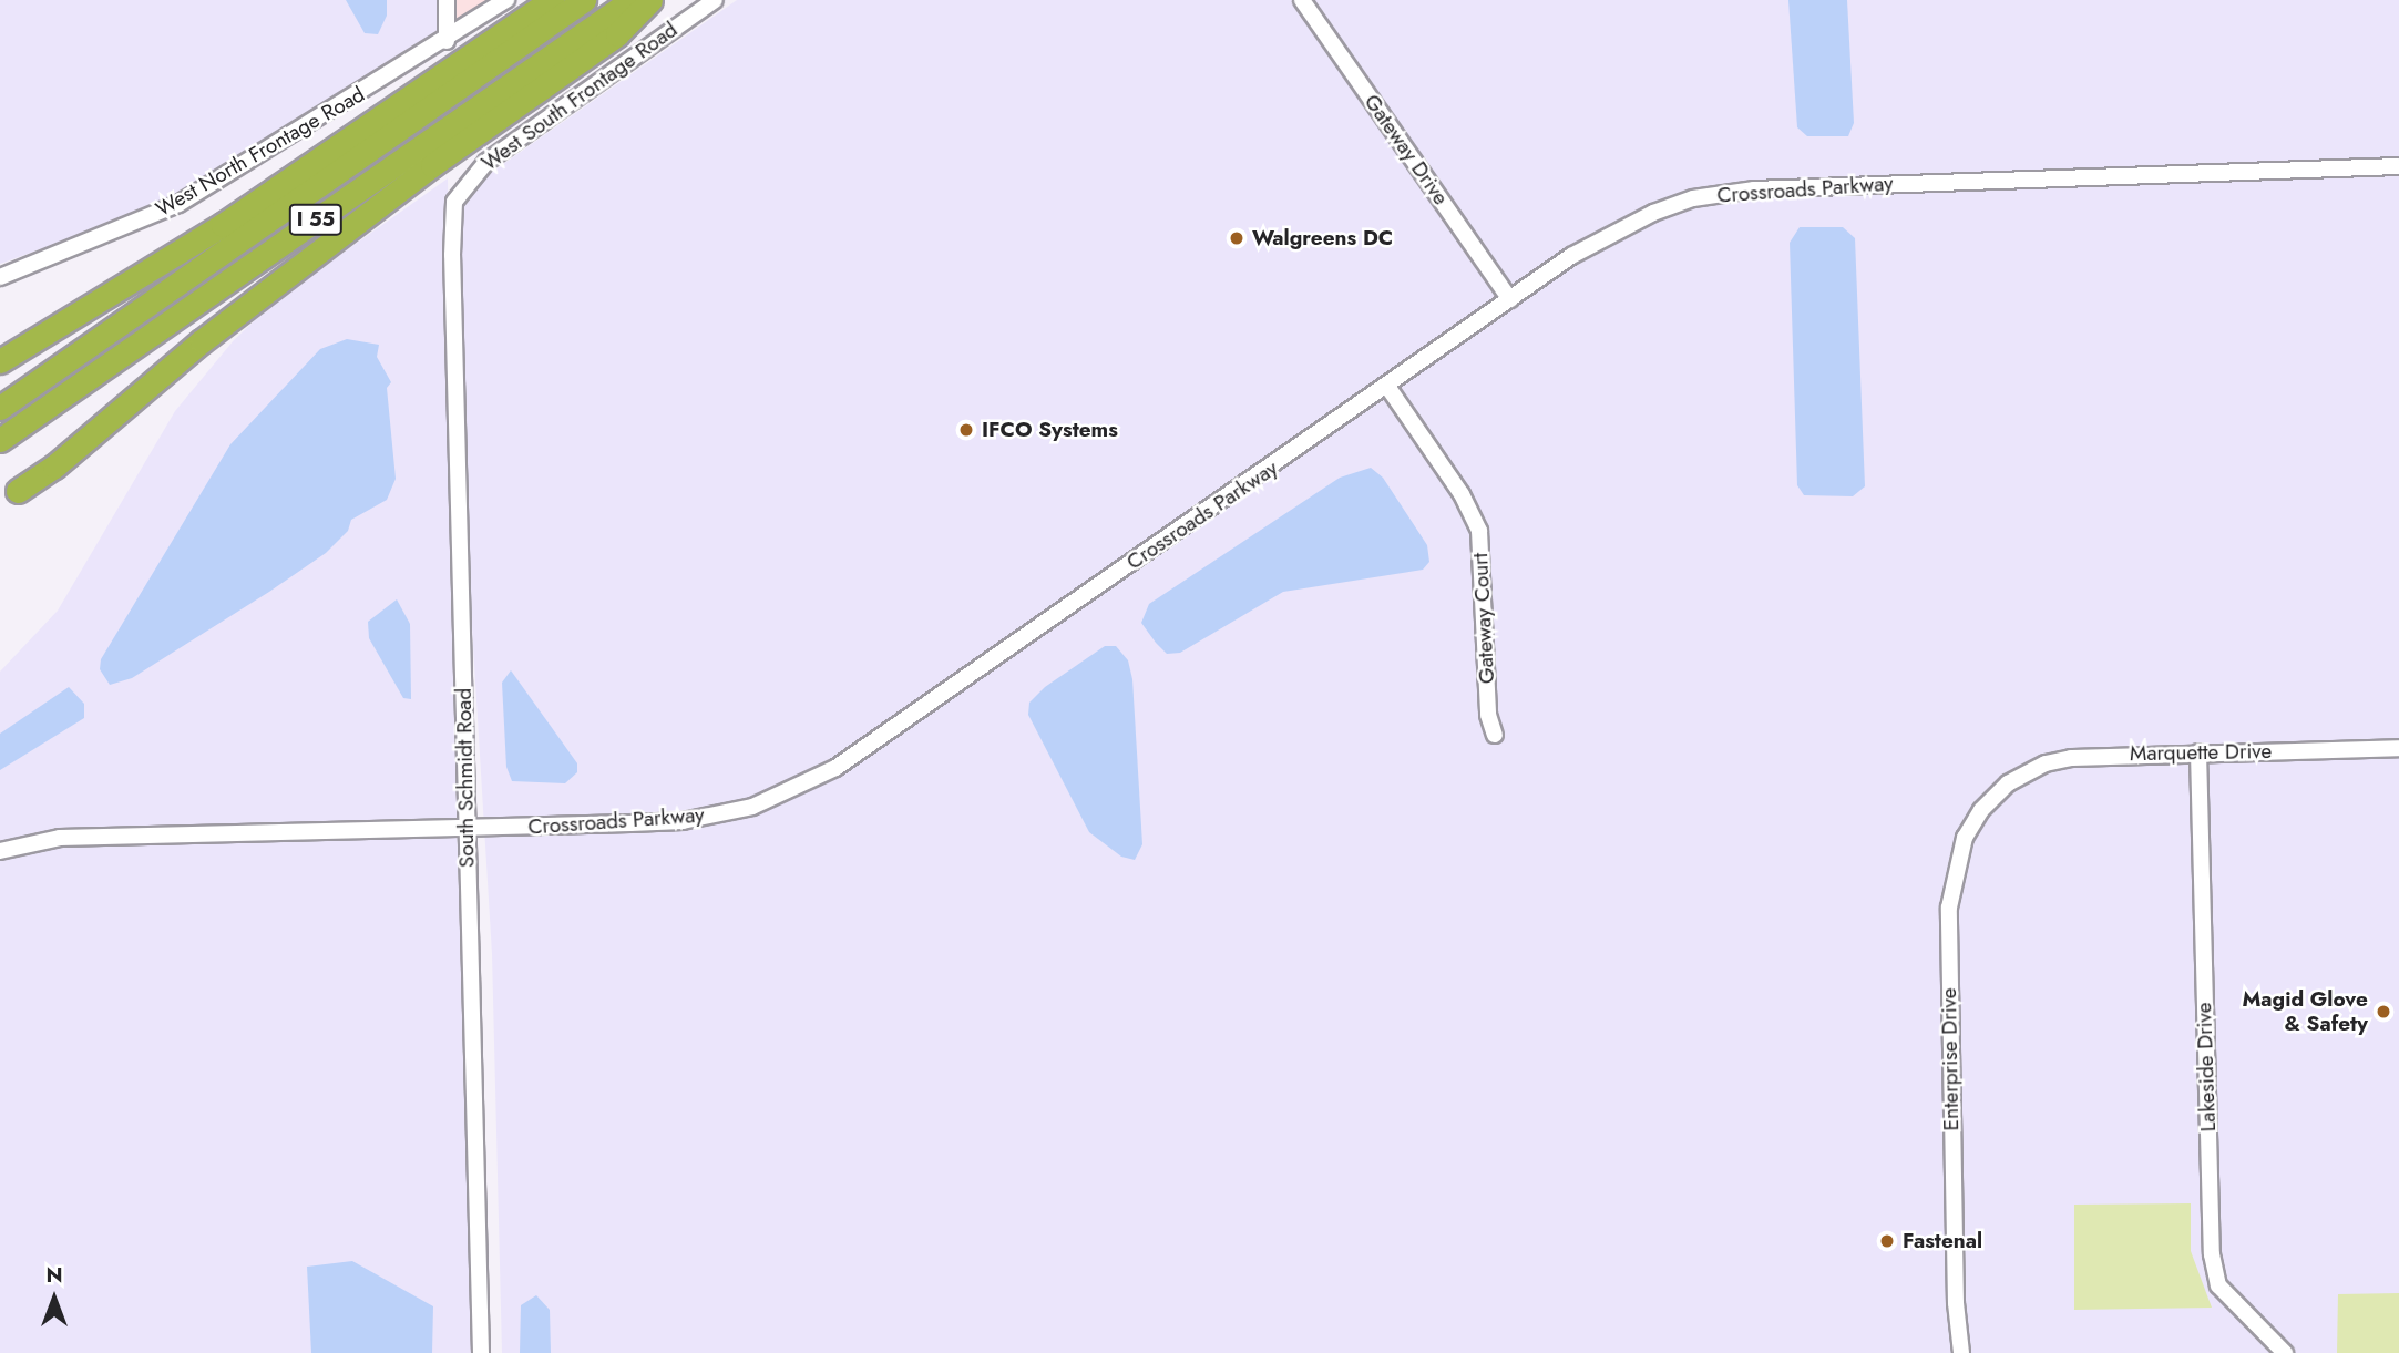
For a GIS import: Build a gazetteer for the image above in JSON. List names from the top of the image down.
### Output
{
  "streets": {
    "highway": ["I 55"],
    "street": [
      "West South Frontage Road",
      "Gateway Drive",
      "West North Frontage Road",
      "Crossroads Parkway",
      "Gateway Court",
      "Marquette Drive",
      "South Schmidt Road",
      "Enterprise Drive",
      "Lakeside Drive"
    ]
  },
  "crossings": [
    ["West South Frontage Road", "South Schmidt Road"],
    ["Gateway Drive", "Crossroads Parkway"],
    ["Crossroads Parkway", "Gateway Court"],
    ["Crossroads Parkway", "South Schmidt Road"],
    ["Marquette Drive", "Enterprise Drive"],
    ["Marquette Drive", "Lakeside Drive"]
  ],
  "places": [
    "Walgreens DC",
    "IFCO Systems",
    "Magid Glove & Safety",
    "Fastenal"
  ],
  "north": "top"
}
